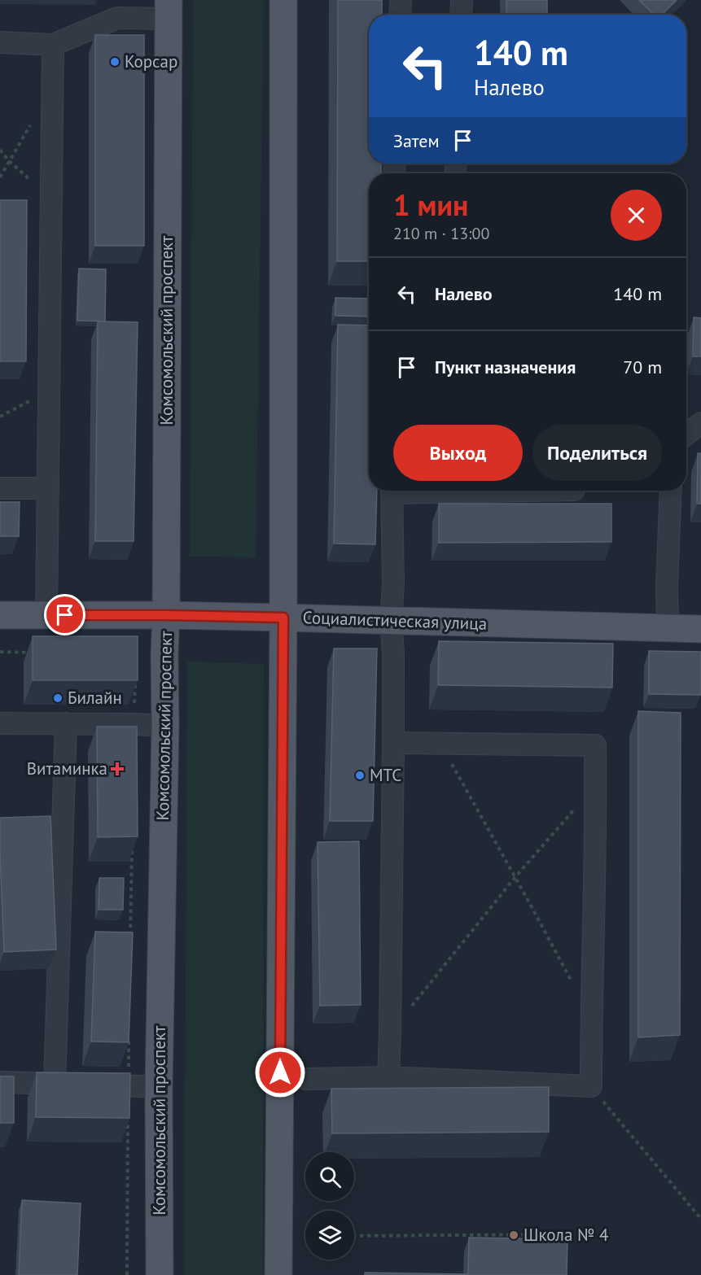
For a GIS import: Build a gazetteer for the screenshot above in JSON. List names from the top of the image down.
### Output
{
  "streets": {
    "main road": ["Комсомольский проспект", "Социалистическая улица"]
  },
  "crossings": [
    ["Комсомольский проспект", "Социалистическая улица"]
  ],
  "places": {
    "other": [
      "Корсар",
      "Билайн",
      "МТС",
      "Школа № 4"
    ],
    "health": ["Витаминка"]
  },
  "page": {
    "turn": ["140 m", "Налево"],
    "then": "Затем",
    "heading": ["1 мин", "210 m · 13:00"],
    "list": [
      {
        "name": "Налево",
        "value": "140 m"
      },
      {
        "name": "Пункт назначения",
        "value": "70 m"
      }
    ],
    "buttons": ["Выход", "Поделиться"]
  }
}
